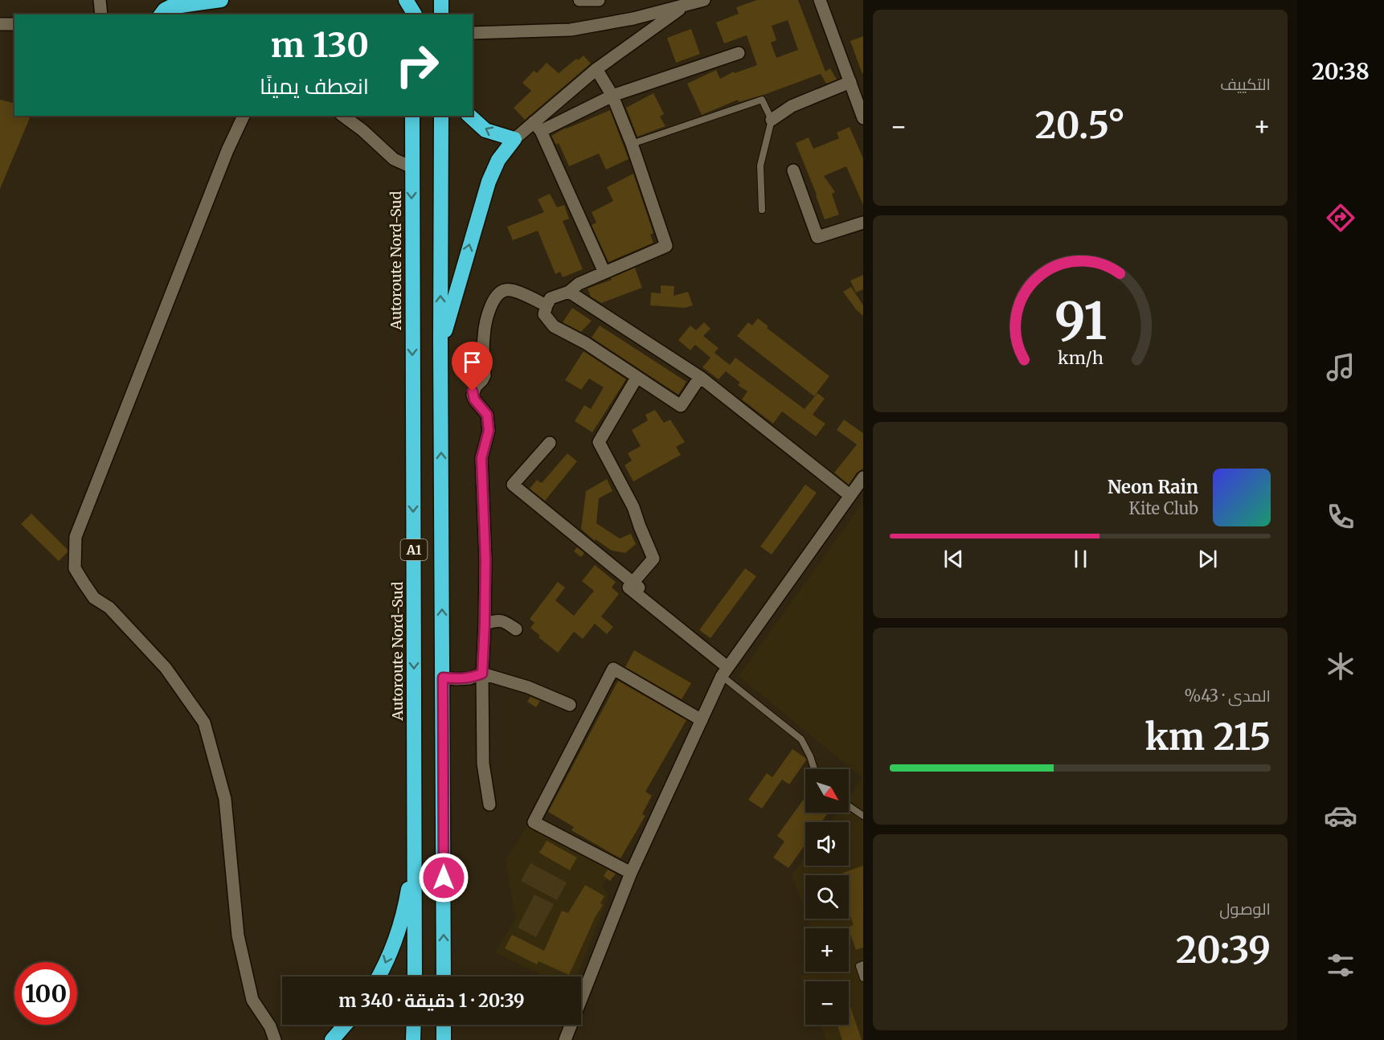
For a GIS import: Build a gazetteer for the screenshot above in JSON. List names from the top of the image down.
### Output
{
  "streets": {
    "highway": ["Autoroute Nord-Sud", "A1"]
  },
  "north": "bottom right",
  "page": {
    "tabs": "20:38",
    "tile": [
      "التكييف",
      ["المدى · 43%", "215 km"],
      ["الوصول", "20:39"]
    ],
    "turn": ["130 m", "انعطف يمينًا"],
    "heat": ["−", "20.5°", "+"],
    "song": ["Neon Rain", "Kite Club"],
    "map_buttons": ["+", "−"],
    "limit": "100",
    "trip": "20:39 · 1 دقيقة · 340 m",
    "gauge": ["91", "km/h"]
  }
}
